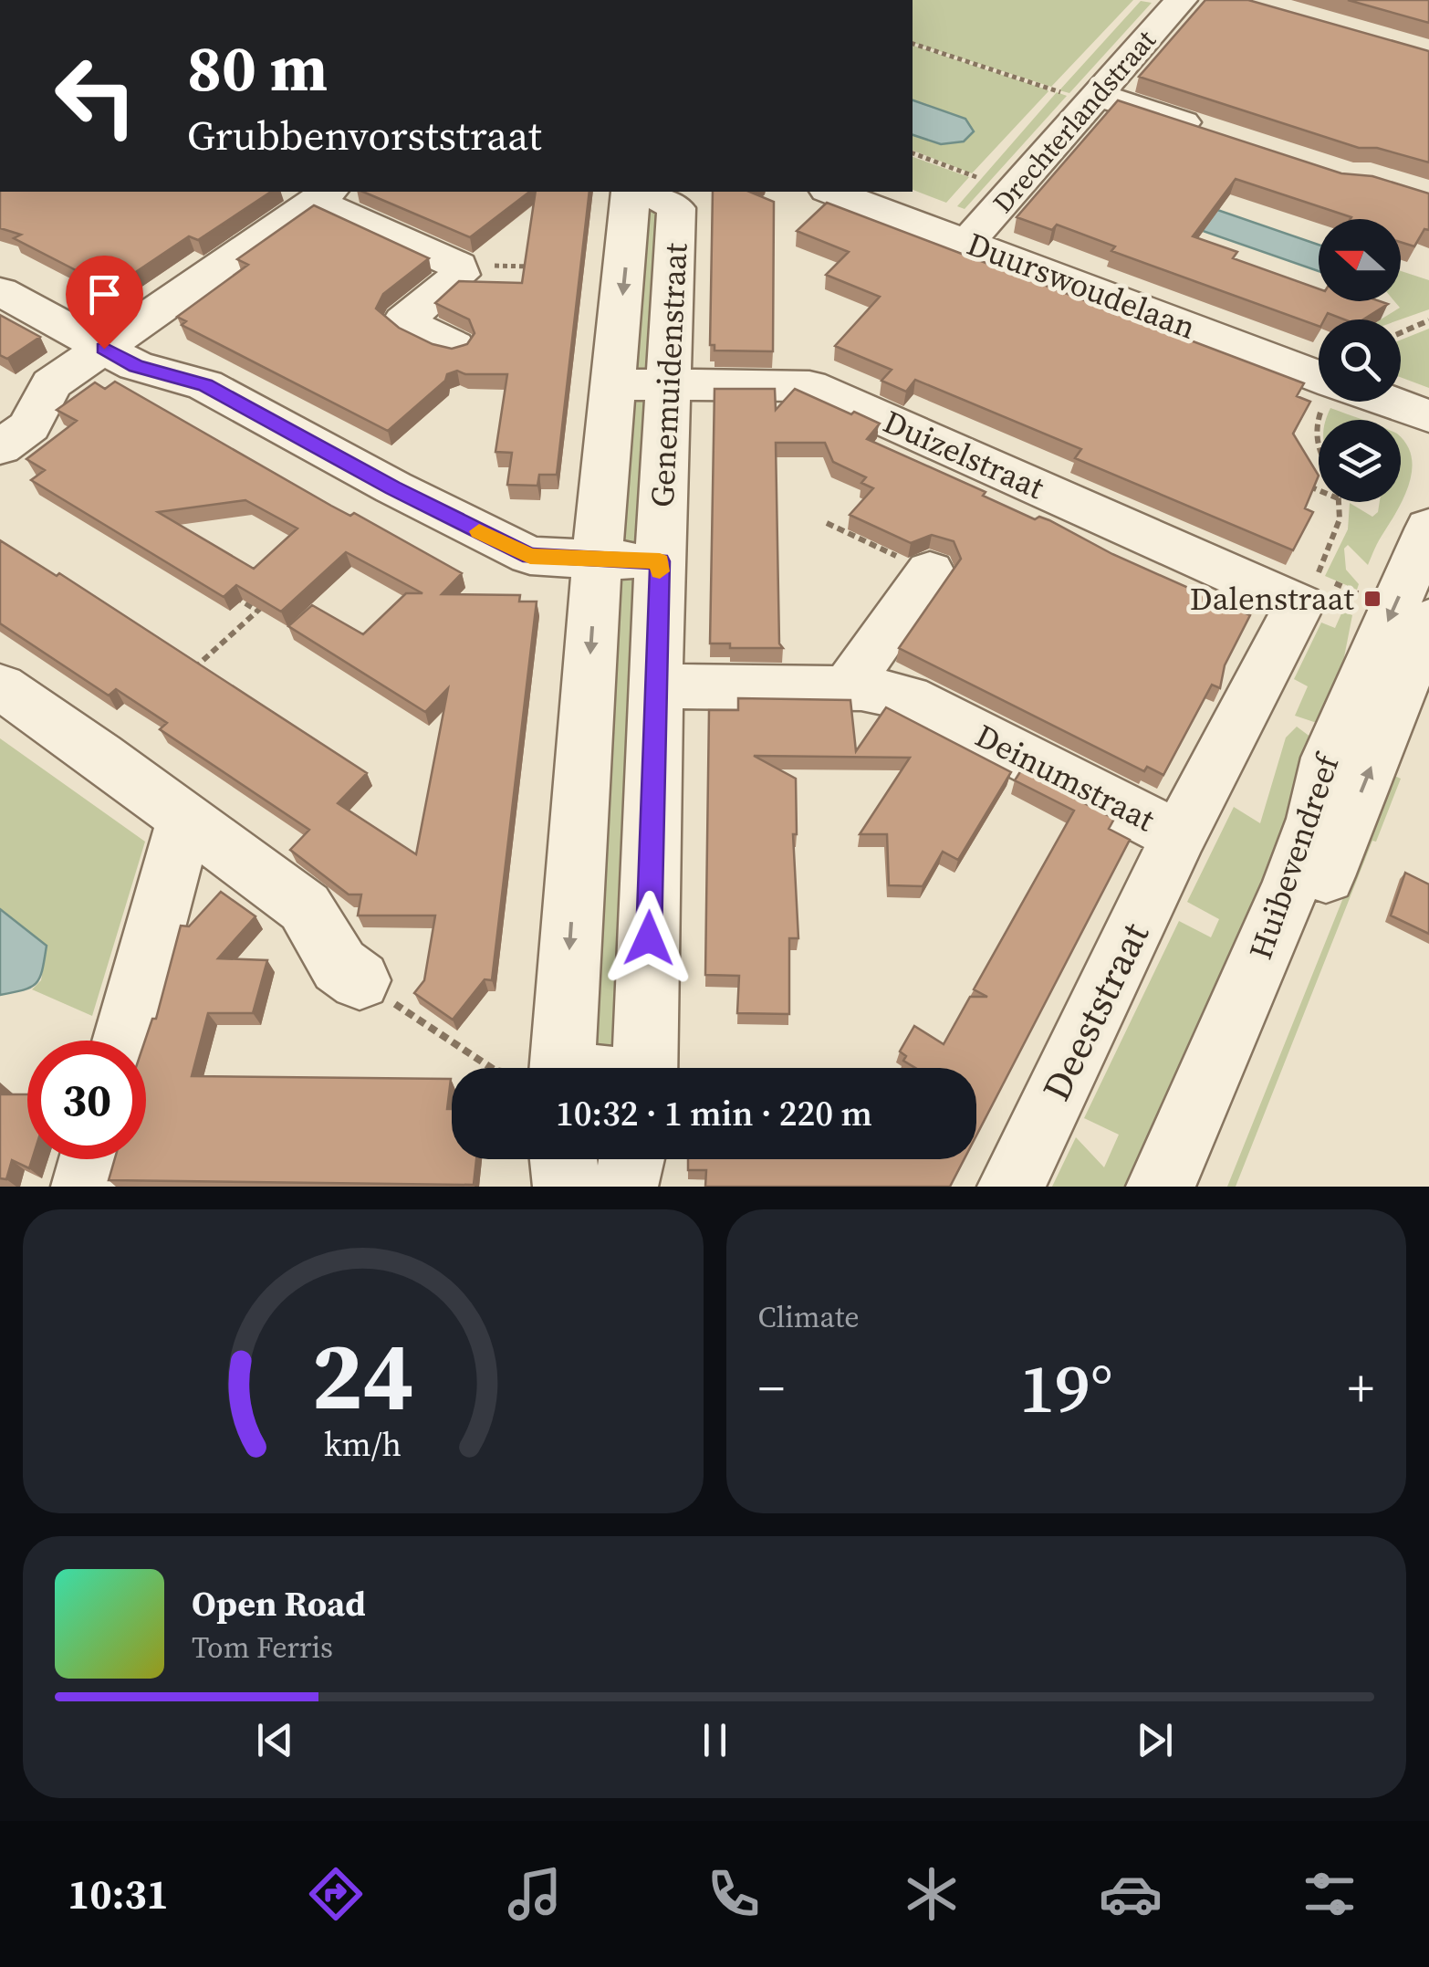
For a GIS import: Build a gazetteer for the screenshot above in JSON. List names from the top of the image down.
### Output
{
  "streets": {
    "street": [
      "Drechterlandstraat",
      "Duurswoudelaan",
      "Genemuidenstraat",
      "Duizelstraat",
      "Deinumstraat",
      "Huibevendreef",
      "Deeststraat"
    ]
  },
  "crossings": [
    ["Drechterlandstraat", "Duurswoudelaan"],
    ["Genemuidenstraat", "Duizelstraat"],
    ["Genemuidenstraat", "Deinumstraat"],
    ["Duizelstraat", "Deinumstraat"],
    ["Deinumstraat", "Deeststraat"]
  ],
  "places": {
    "transit": ["Dalenstraat"]
  },
  "north": "left",
  "page": {
    "turn": ["80 m", "Grubbenvorststraat"],
    "limit": "30",
    "trip": "10:32 · 1 min · 220 m",
    "tile": "Climate",
    "heat": ["−", "19°", "+"],
    "song": ["Open Road", "Tom Ferris"],
    "tabs": "10:31",
    "gauge": ["24", "km/h"]
  }
}
